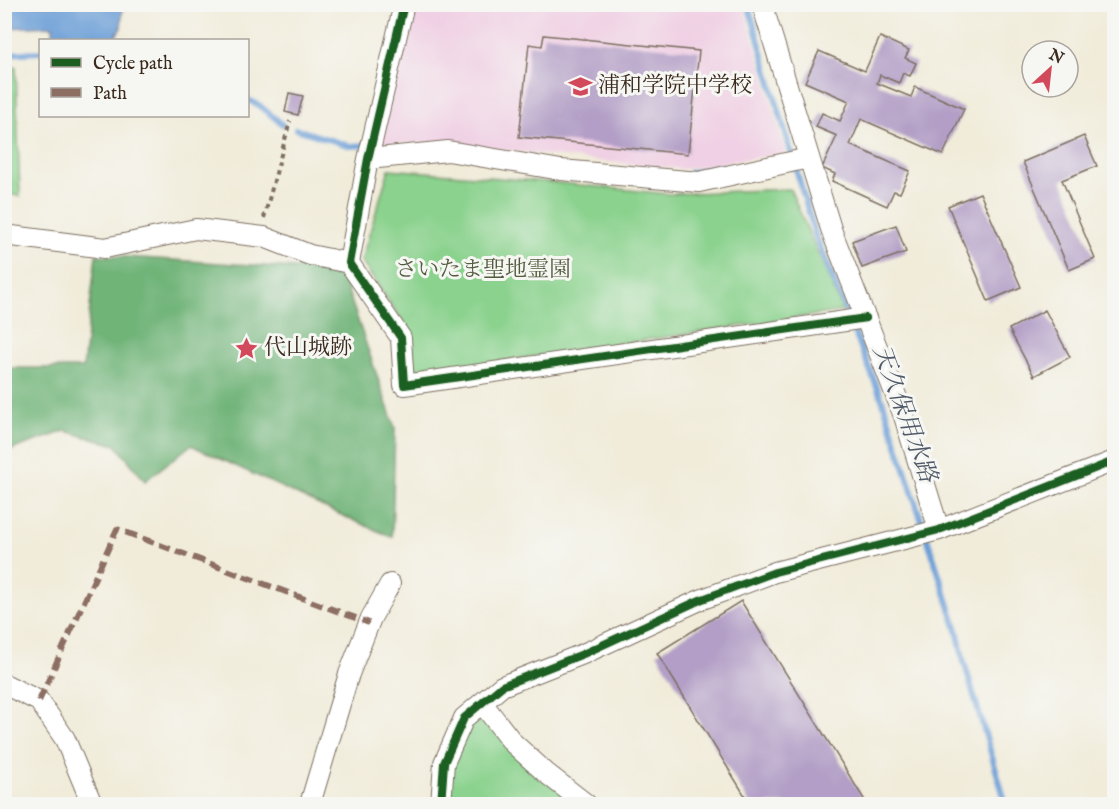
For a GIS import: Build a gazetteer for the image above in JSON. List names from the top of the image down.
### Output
{
  "water": ["天久保用水路"],
  "parks": ["さいたま聖地霊園"],
  "places": {
    "school or university": ["浦和学院中学校"],
    "place": ["代山城跡"]
  },
  "legend": ["Cycle path", "Path"],
  "north": "top right"
}
